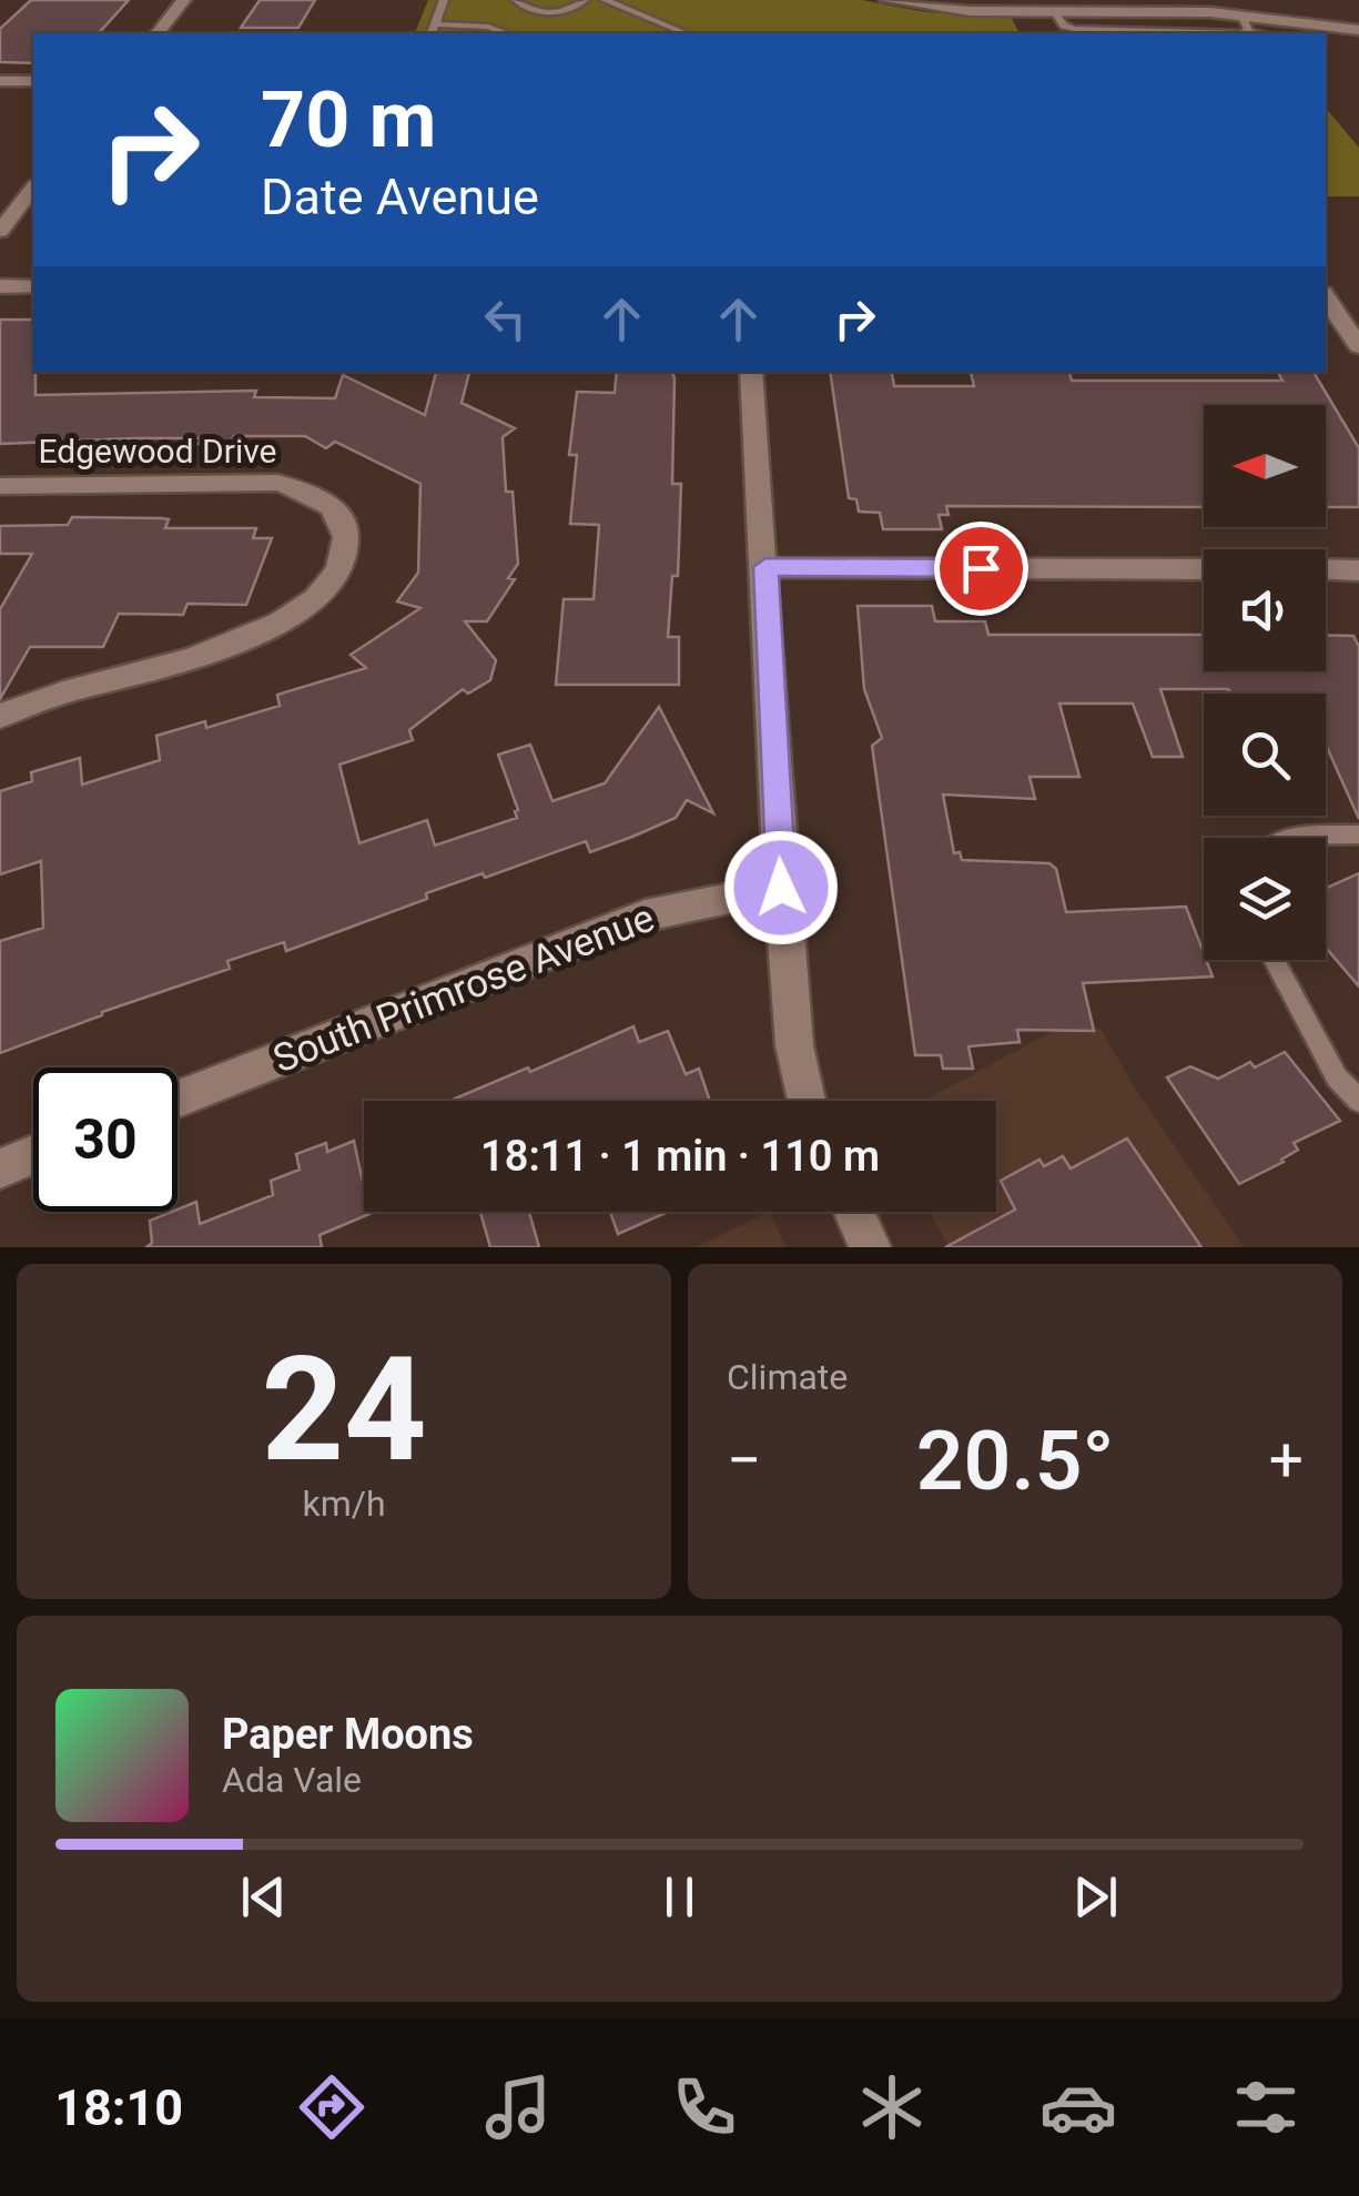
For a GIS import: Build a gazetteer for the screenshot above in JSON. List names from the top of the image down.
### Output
{
  "streets": {
    "street": ["Edgewood Drive", "South Primrose Avenue"]
  },
  "north": "left",
  "page": {
    "turn": ["70 m", "Date Avenue"],
    "limit": "30",
    "trip": "18:11 · 1 min · 110 m",
    "tile": [
      ["24", "km/h"],
      "Climate"
    ],
    "heat": ["−", "20.5°", "+"],
    "song": ["Paper Moons", "Ada Vale"],
    "tabs": "18:10"
  }
}
